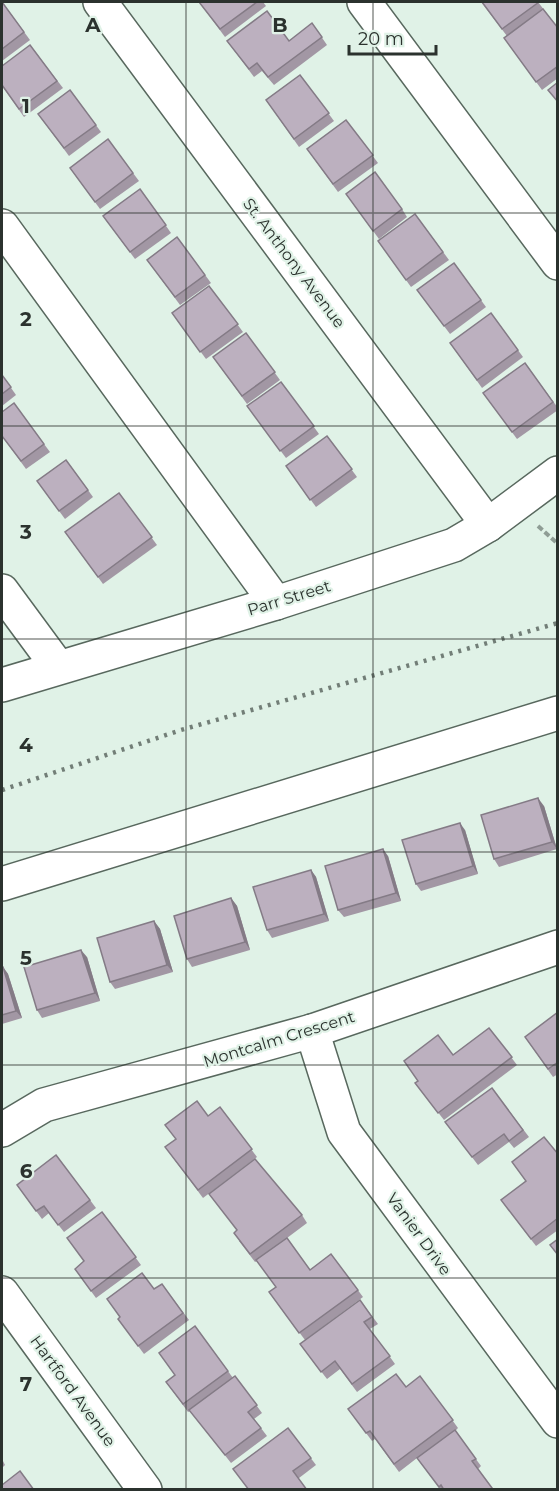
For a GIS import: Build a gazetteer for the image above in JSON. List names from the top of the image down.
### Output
{
  "streets": {
    "street": [
      "St. Anthony Avenue",
      "Parr Street",
      "Montcalm Crescent",
      "Vanier Drive",
      "Hartford Avenue"
    ]
  },
  "crossings": [
    ["St. Anthony Avenue", "Parr Street"],
    ["Montcalm Crescent", "Vanier Drive"]
  ],
  "scale_bar": "20 m",
  "grid": {
    "columns": ["A", "B"],
    "rows": [
      "1",
      "2",
      "3",
      "4",
      "5",
      "6",
      "7"
    ]
  }
}
